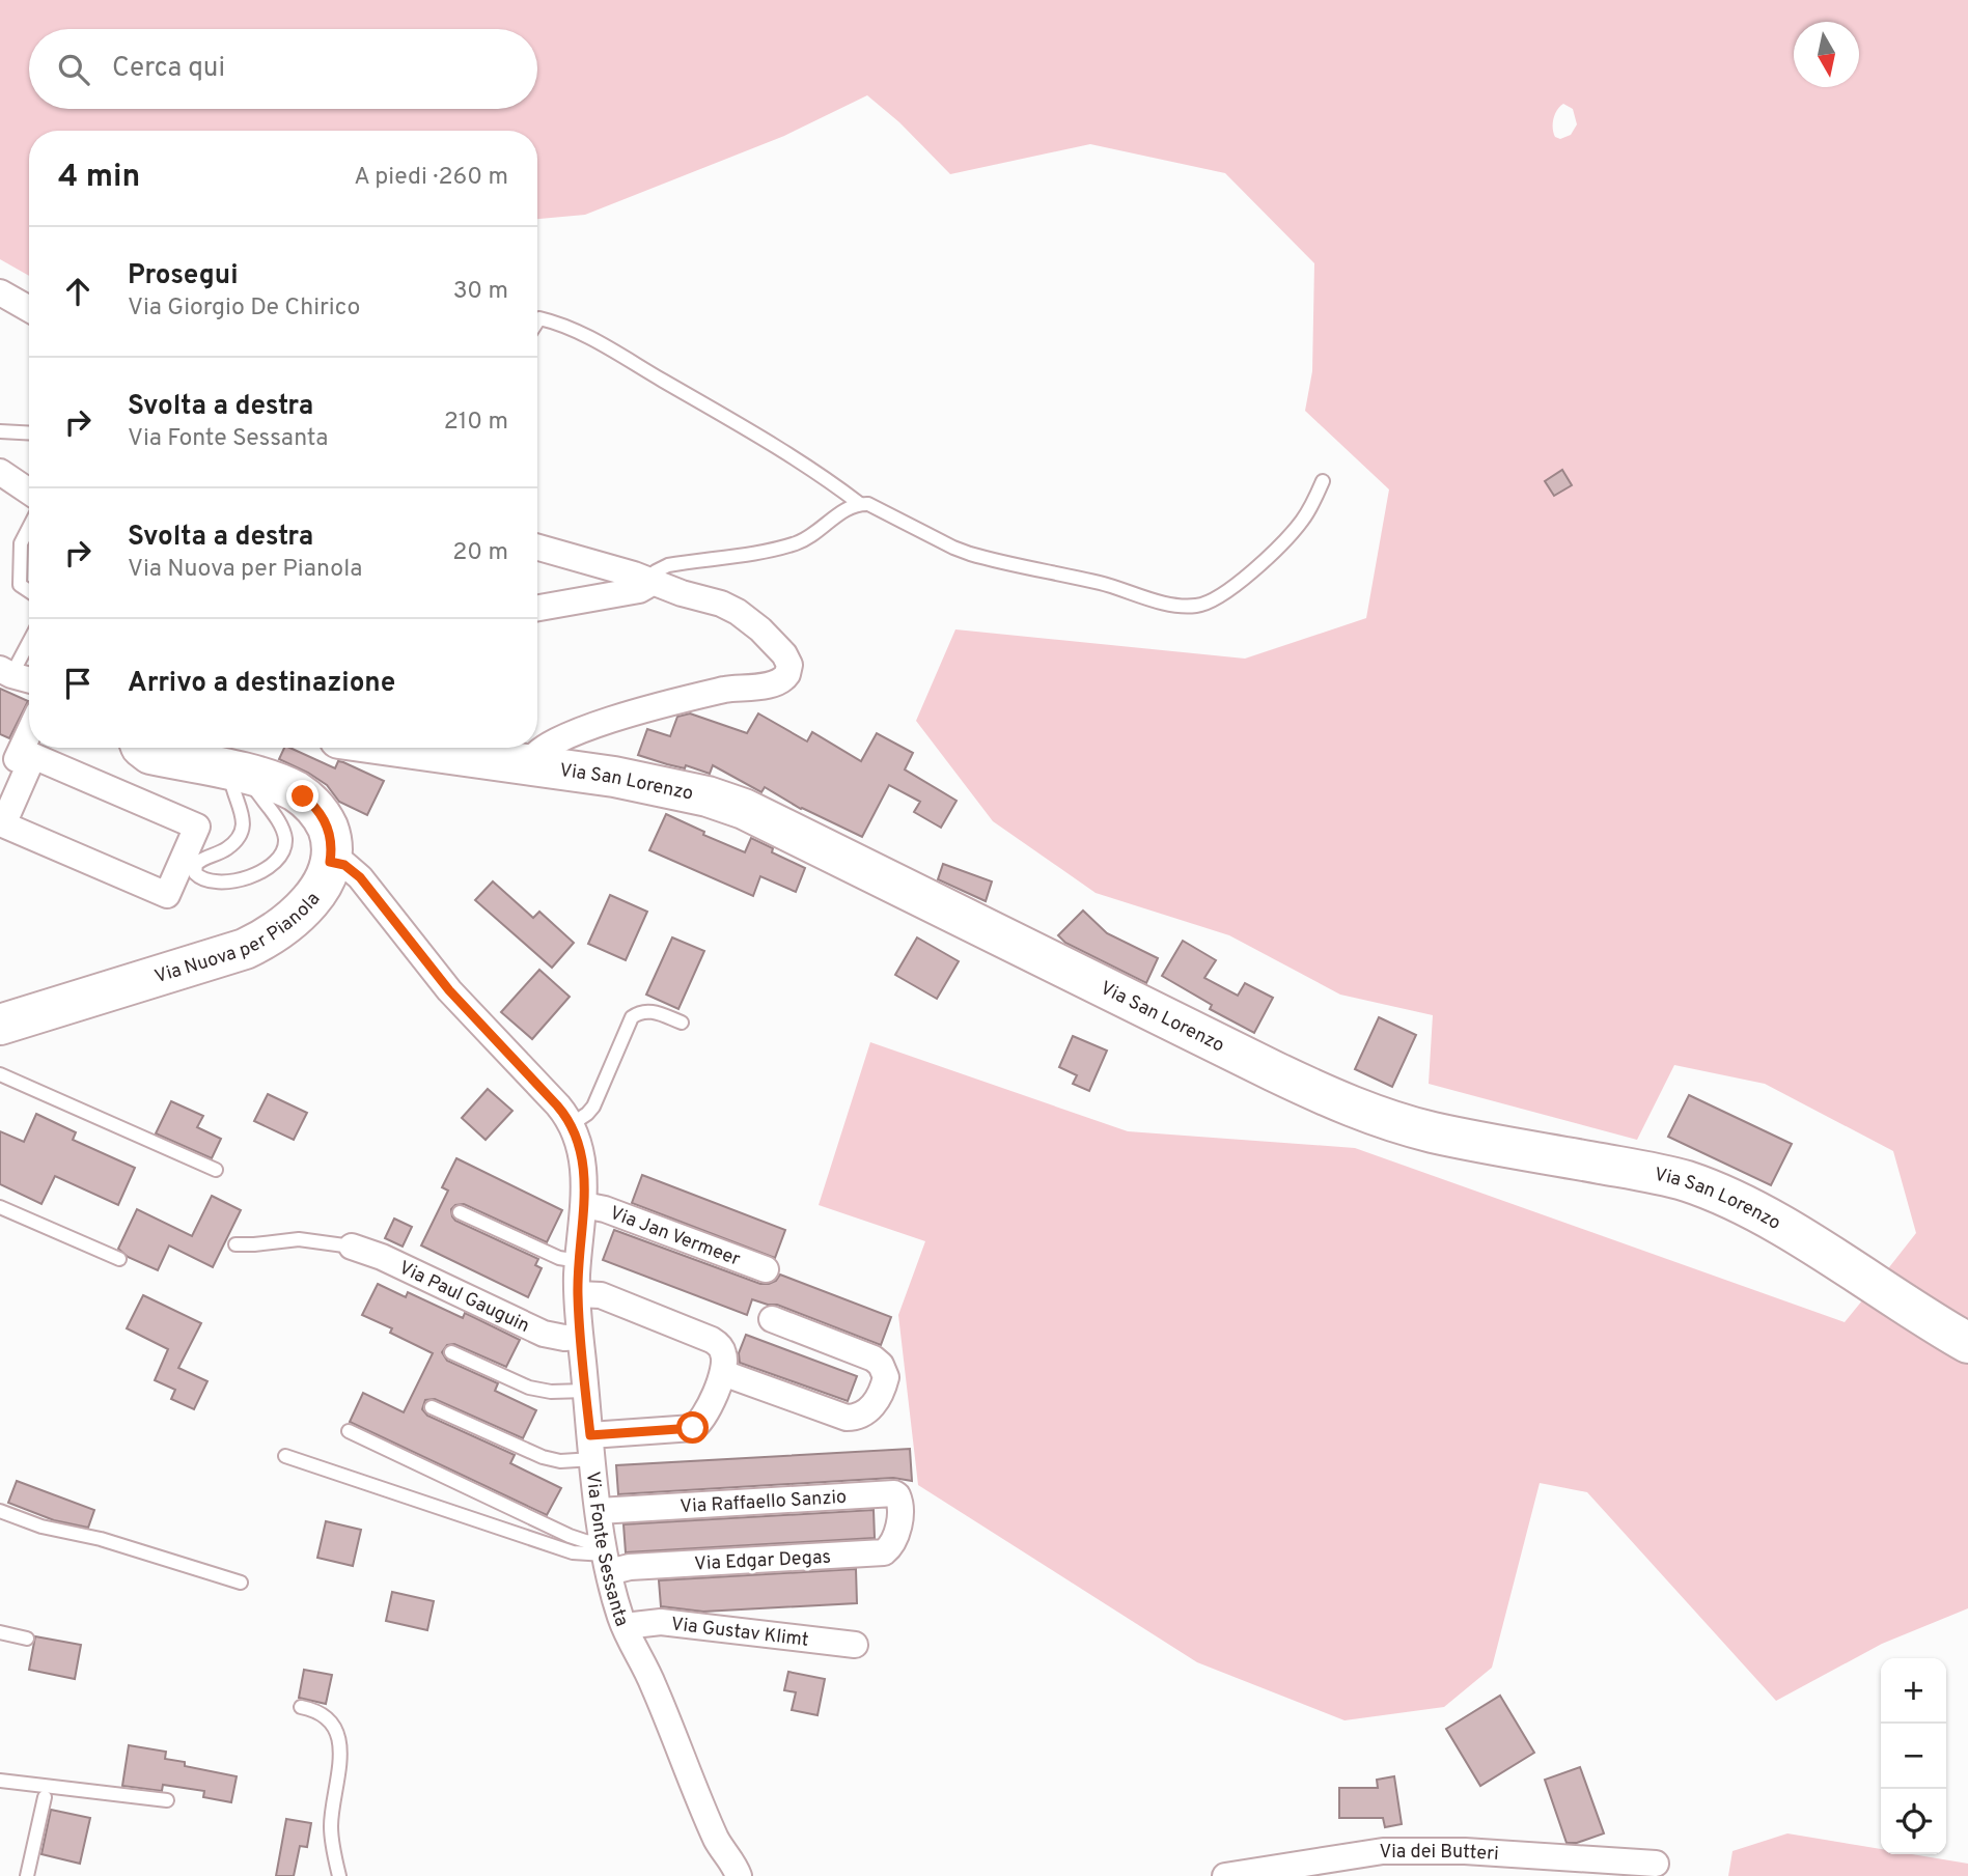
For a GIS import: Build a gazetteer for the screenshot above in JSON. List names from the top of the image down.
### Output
{
  "streets": {
    "main road": ["Via San Lorenzo", "Via Nuova per Pianola"],
    "street": [
      "Via Jan Vermeer",
      "Via Paul Gauguin",
      "Via Raffaello Sanzio",
      "Via Fonte Sessanta",
      "Via Edgar Degas",
      "Via Gustav Klimt",
      "Via dei Butteri"
    ]
  },
  "crossings": [
    ["Via Nuova per Pianola", "Via Fonte Sessanta"],
    ["Via Jan Vermeer", "Via Fonte Sessanta"],
    ["Via Paul Gauguin", "Via Fonte Sessanta"],
    ["Via Raffaello Sanzio", "Via Fonte Sessanta"],
    ["Via Raffaello Sanzio", "Via Edgar Degas"],
    ["Via Fonte Sessanta", "Via Edgar Degas"],
    ["Via Fonte Sessanta", "Via Gustav Klimt"]
  ],
  "north": "bottom",
  "page": {
    "search": "Cerca qui",
    "heading": ["4 min", "A piedi · 260 m"],
    "list": [
      ["Prosegui", "Via Giorgio De Chirico", "30 m"],
      ["Svolta a destra", "Via Fonte Sessanta", "210 m"],
      ["Svolta a destra", "Via Nuova per Pianola", "20 m"],
      "Arrivo a destinazione"
    ],
    "map_buttons": ["+", "−"]
  }
}
